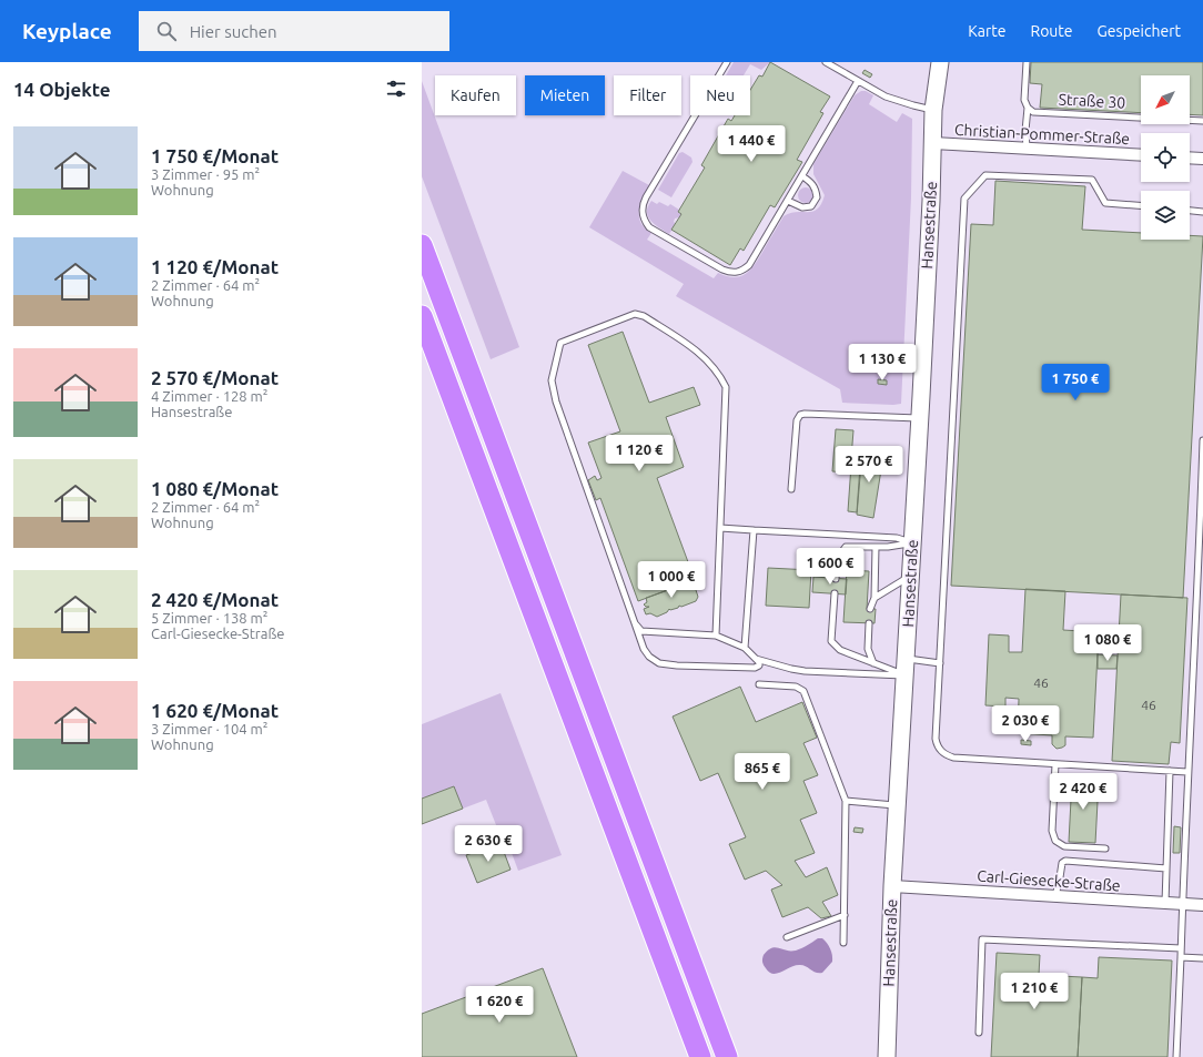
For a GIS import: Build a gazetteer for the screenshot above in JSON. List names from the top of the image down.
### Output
{
  "streets": {
    "main road": ["Hansestraße"],
    "street": ["Christian-Pommer-Straße", "Carl-Giesecke-Straße"],
    "lane": ["Straße 30"]
  },
  "crossings": [
    ["Christian-Pommer-Straße", "Hansestraße"],
    ["Hansestraße", "Carl-Giesecke-Straße"]
  ],
  "house_numbers": ["46", "46"],
  "north": "bottom left",
  "page": {
    "header": "Keyplace",
    "search": "Hier suchen",
    "nav": ["Karte", "Route", "Gespeichert"],
    "heading": "14 Objekte",
    "chip": [
      "Kaufen",
      "Mieten",
      "Filter",
      "Neu"
    ],
    "list": [
      {
        "name": "1 750 €/Monat",
        "note": "3 Zimmer · 95 m² · Wohnung"
      },
      {
        "name": "1 120 €/Monat",
        "note": "2 Zimmer · 64 m² · Wohnung"
      },
      {
        "name": "2 570 €/Monat",
        "note": "4 Zimmer · 128 m² · Hansestraße"
      },
      {
        "name": "1 080 €/Monat",
        "note": "2 Zimmer · 64 m² · Wohnung"
      },
      {
        "name": "2 420 €/Monat",
        "note": "5 Zimmer · 138 m² · Carl-Giesecke-Straße"
      },
      {
        "name": "1 620 €/Monat",
        "note": "3 Zimmer · 104 m² · Wohnung"
      }
    ],
    "price": [
      "1 440 €",
      "1 130 €",
      "1 750 €",
      "1 120 €",
      "2 570 €",
      "1 600 €",
      "1 000 €",
      "1 080 €",
      "2 030 €",
      "865 €",
      "2 420 €",
      "2 630 €",
      "1 210 €",
      "1 620 €"
    ]
  }
}
